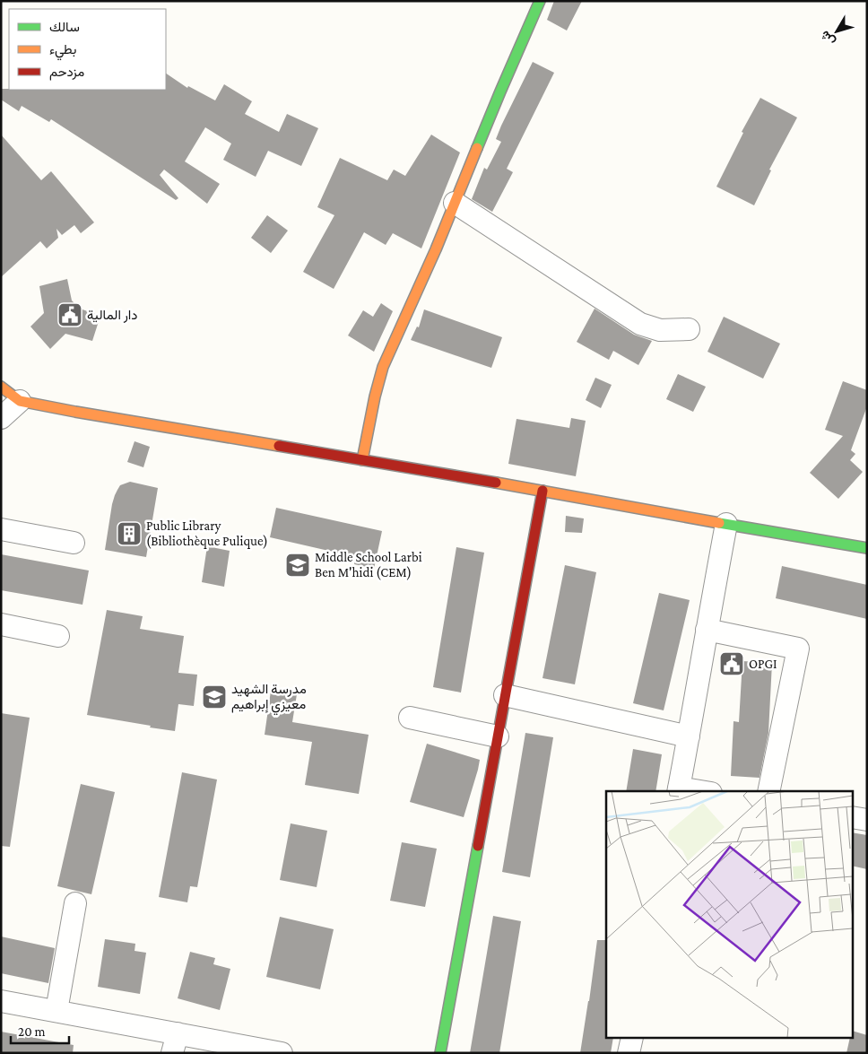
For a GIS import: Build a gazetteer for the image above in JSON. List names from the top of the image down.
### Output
{
  "places": {
    "public building": ["دار المالية", "OPGI"],
    "building": ["Public Library (Bibliothèque Pulique)"],
    "school or university": ["Middle School Larbi Ben M'hidi (CEM)", "مدرسة الشهيد معيزي إبراهيم"]
  },
  "legend": ["سالك", "بطيء", "مزدحم"],
  "scale_bar": "20 m",
  "north": "bottom left"
}
